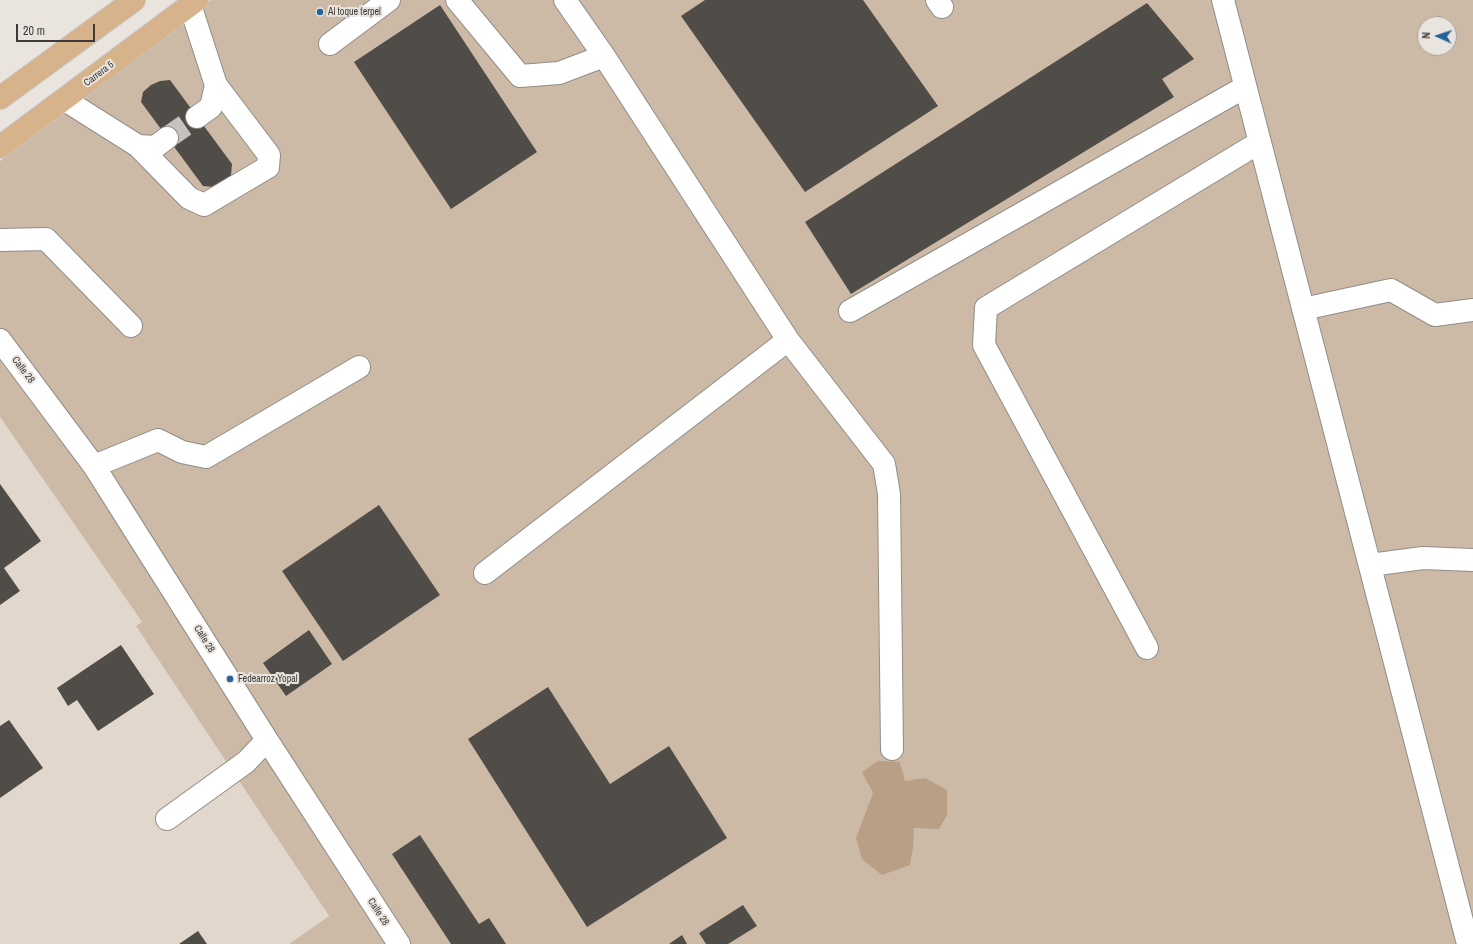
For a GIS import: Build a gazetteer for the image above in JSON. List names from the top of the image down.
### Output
{
  "streets": {
    "main road": ["Carrera 5"],
    "street": ["Calle 28"]
  },
  "places": ["Al toque terpel", "Fedearroz Yopal"],
  "scale_bar": "20 m",
  "north": "left"
}
